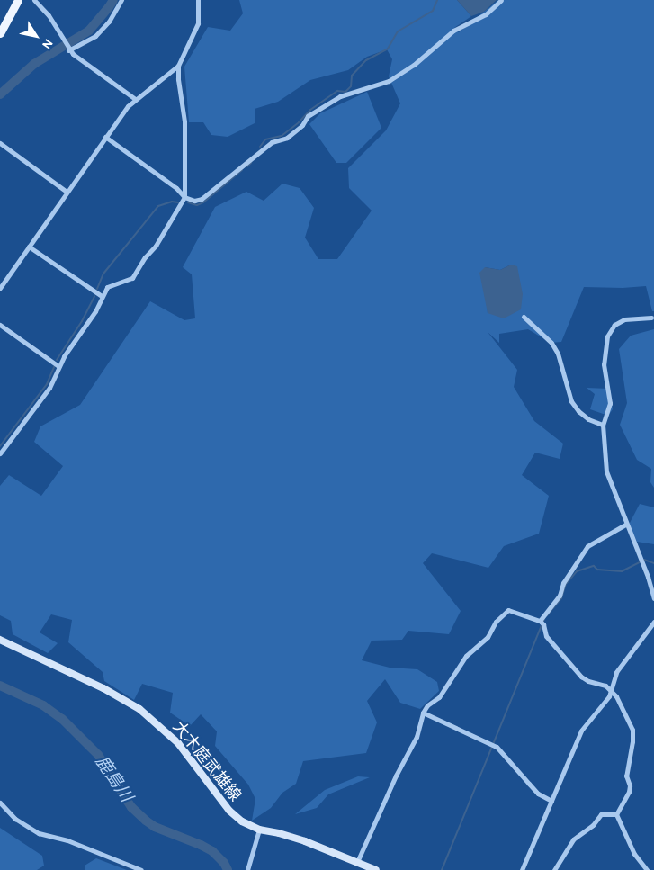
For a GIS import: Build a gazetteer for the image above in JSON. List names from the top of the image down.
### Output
{
  "streets": {
    "main road": ["大木庭武雄線"]
  },
  "water": ["鹿島川"],
  "north": "bottom right"
}
